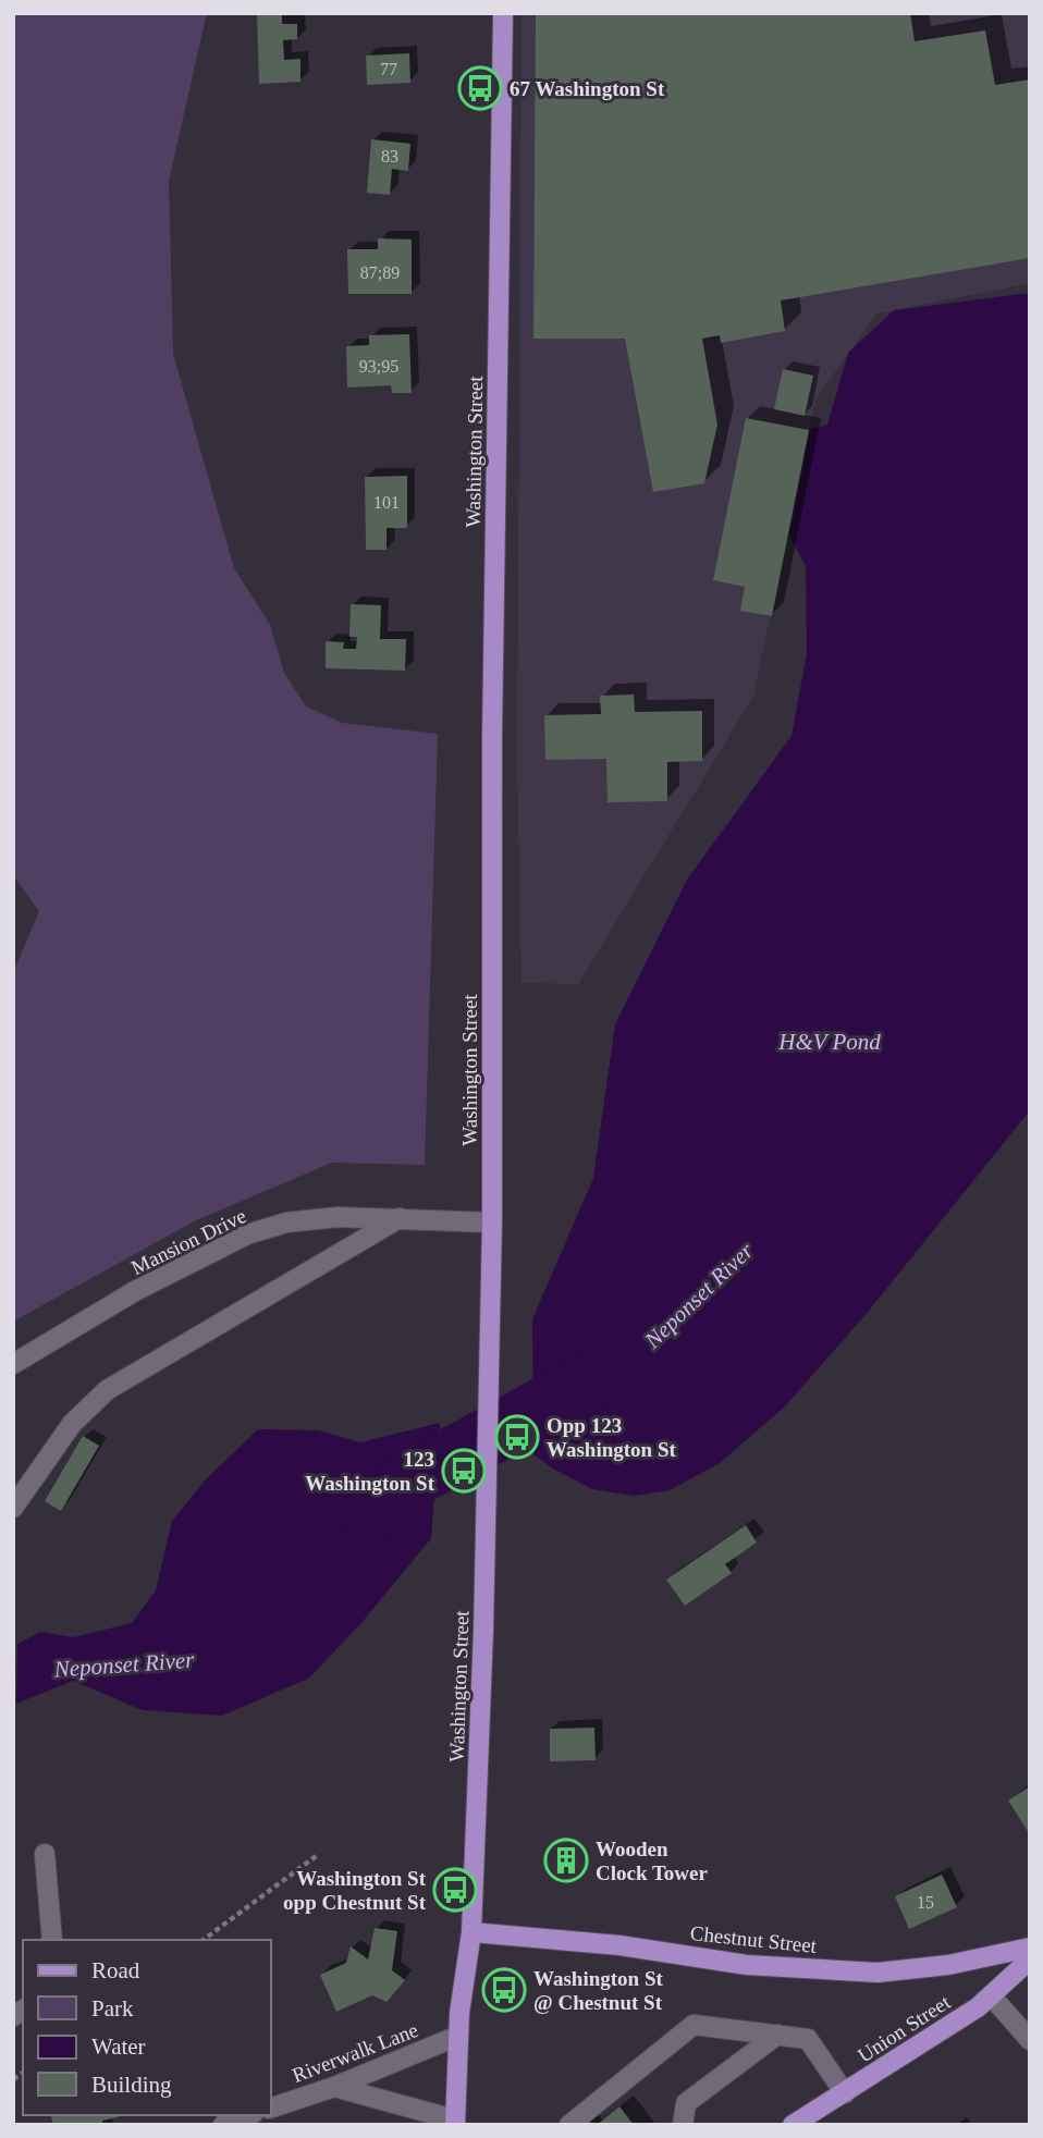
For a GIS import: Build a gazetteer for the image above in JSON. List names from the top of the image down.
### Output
{
  "streets": {
    "main road": ["Washington Street", "Chestnut Street", "Union Street"],
    "street": ["Mansion Drive", "Riverwalk Lane"]
  },
  "crossings": [
    ["Washington Street", "Mansion Drive"],
    ["Washington Street", "Chestnut Street"],
    ["Washington Street", "Riverwalk Lane"]
  ],
  "water": ["H&V Pond", "Neponset River"],
  "places": {
    "bus stop": [
      "67 Washington St",
      "Opp 123 Washington St",
      "123 Washington St",
      "Washington St opp Chestnut St",
      "Washington St @ Chestnut St"
    ],
    "building": ["Wooden Clock Tower"]
  },
  "house_numbers": [
    "77",
    "83",
    "87;89",
    "93;95",
    "101",
    "15"
  ],
  "legend": [
    "Road",
    "Park",
    "Water",
    "Building"
  ]
}
